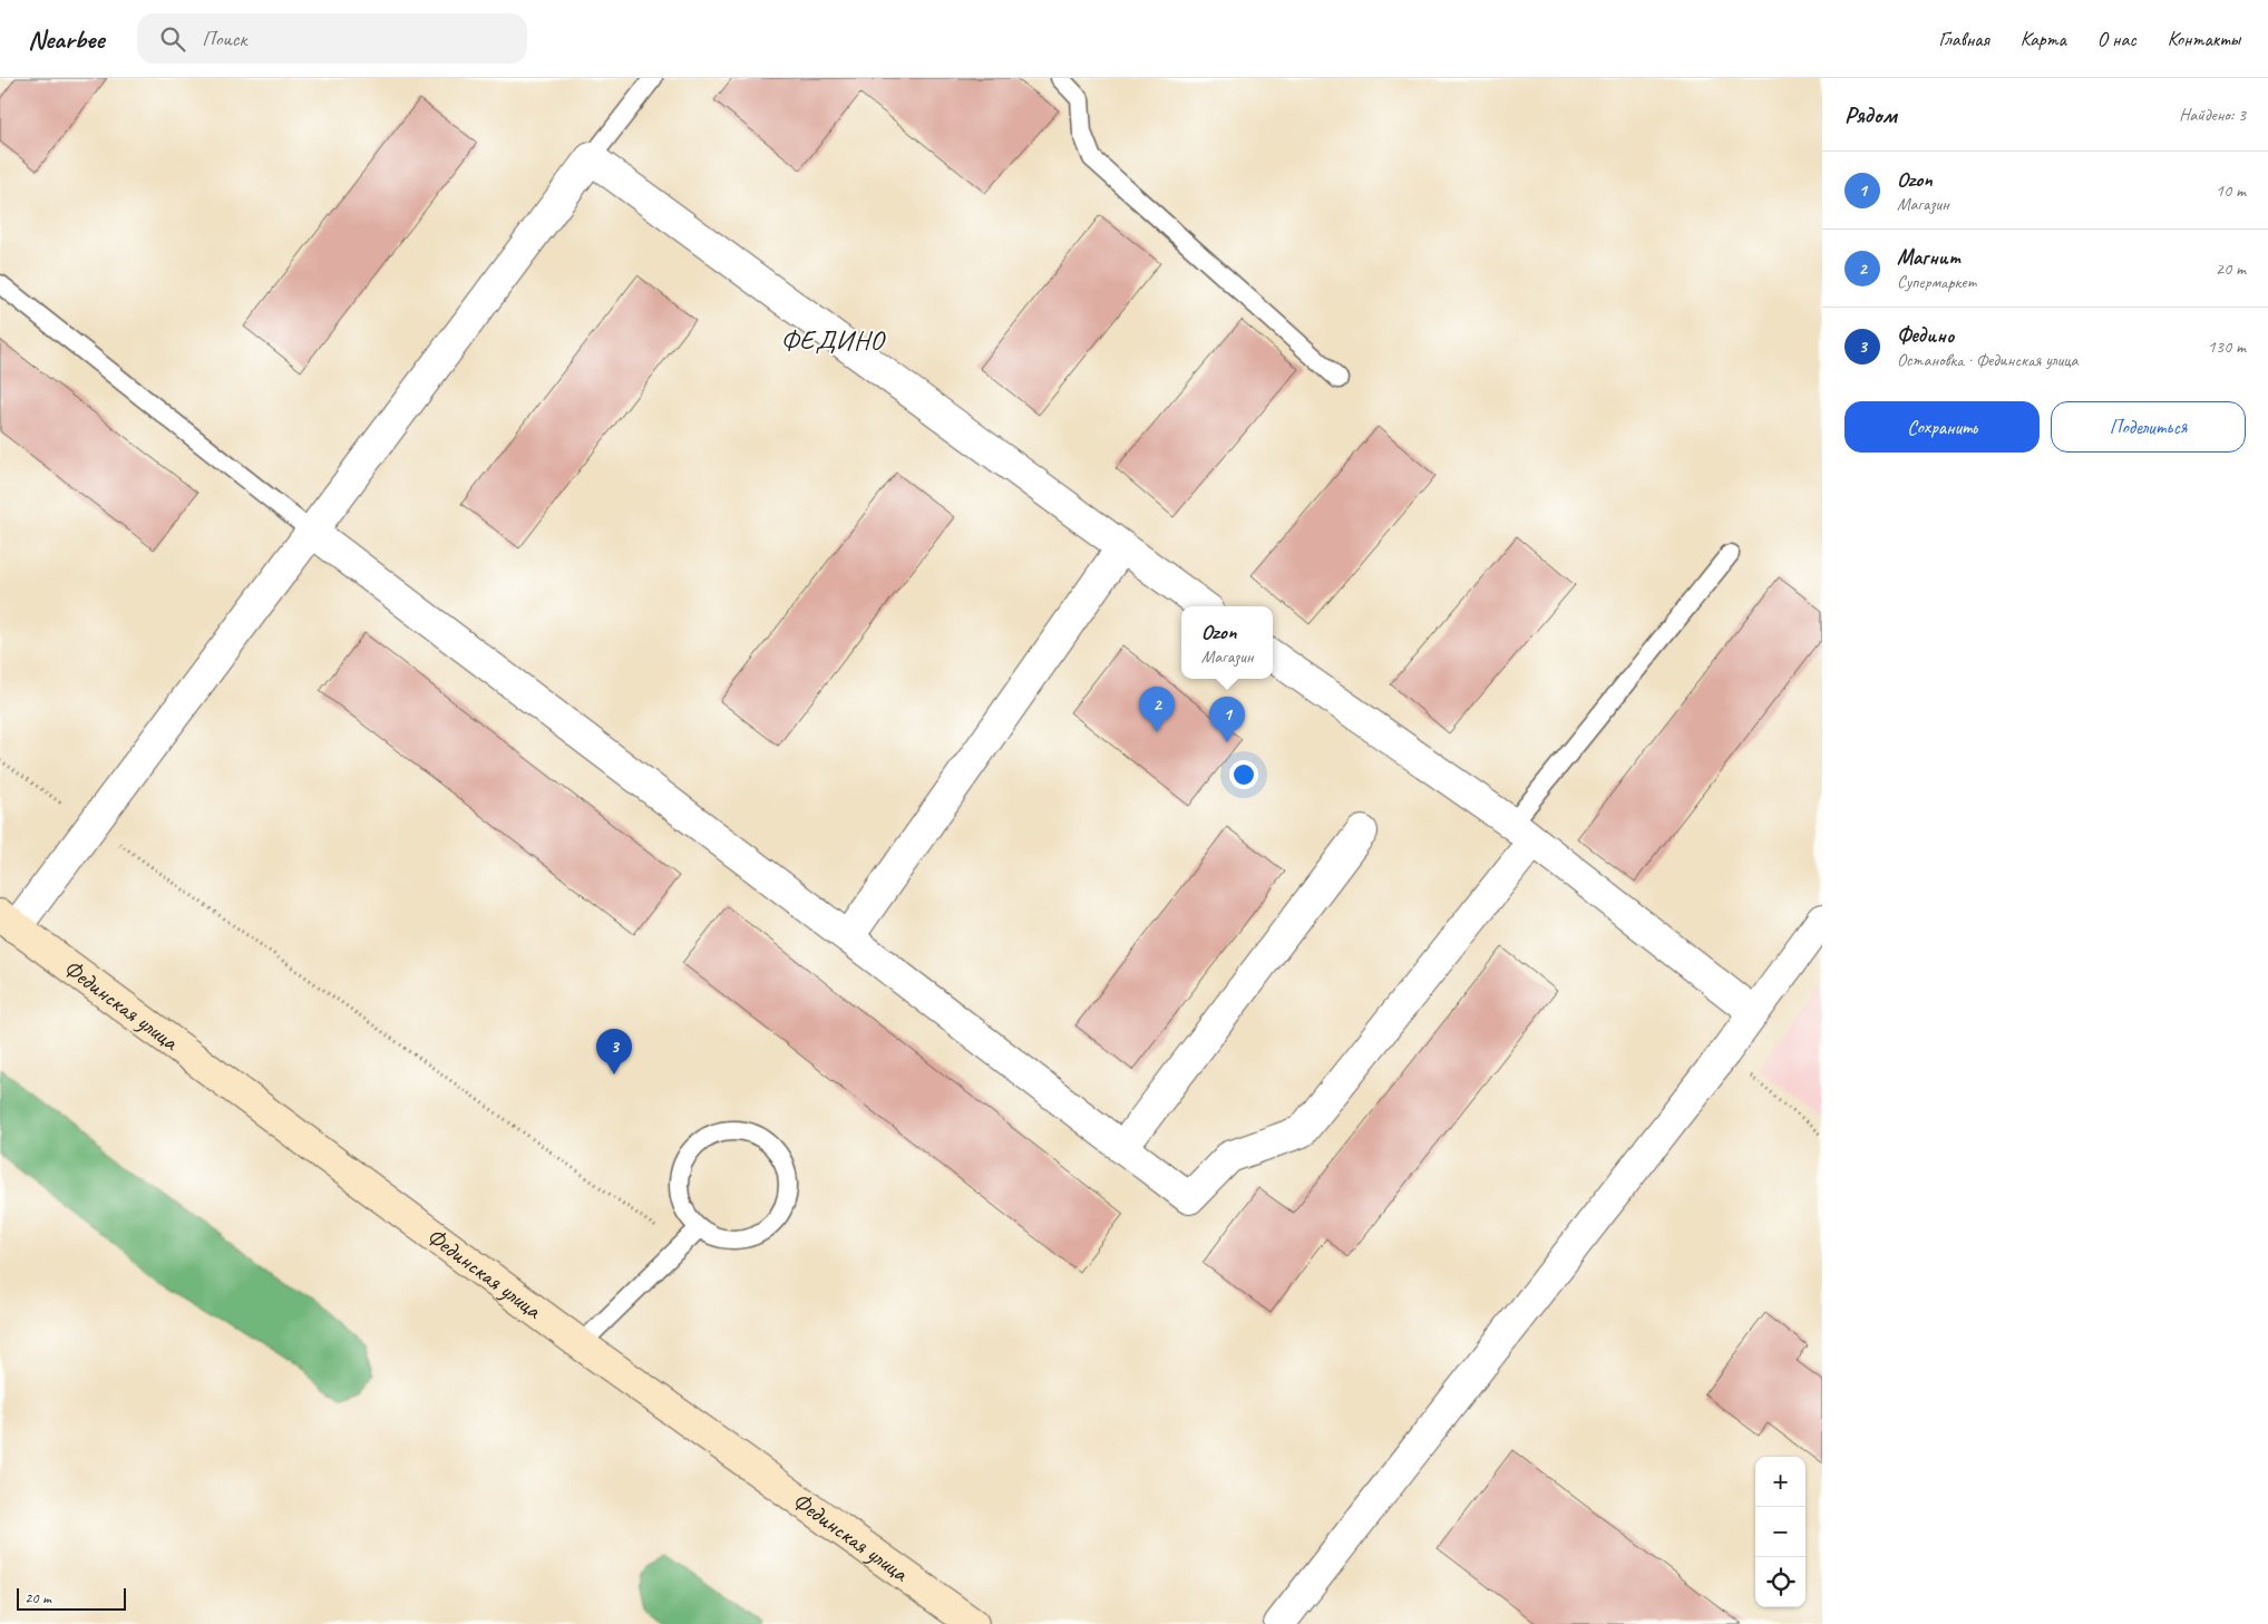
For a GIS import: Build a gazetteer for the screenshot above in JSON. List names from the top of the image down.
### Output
{
  "streets": {
    "street": ["Фединская улица"]
  },
  "districts": ["ФЕДИНО"],
  "scale_bar": "20 m",
  "page": {
    "header": "Nearbee",
    "search": "Поиск",
    "nav": [
      "Главная",
      "Карта",
      "О нас",
      "Контакты"
    ],
    "heading": ["Рядом", "Найдено: 3"],
    "list": [
      {
        "mark": "1",
        "name": "Ozon",
        "note": "Магазин",
        "value": "10 m"
      },
      {
        "mark": "2",
        "name": "Магнит",
        "note": "Супермаркет",
        "value": "20 m"
      },
      {
        "mark": "3",
        "name": "Федино",
        "note": "Остановка · Фединская улица",
        "value": "130 m"
      }
    ],
    "buttons": ["Сохранить", "Поделиться"],
    "popup": ["Ozon", "Магазин"],
    "pins": ["2", "1", "3"],
    "map_buttons": ["+", "−"],
    "scale": "20 m"
  }
}
